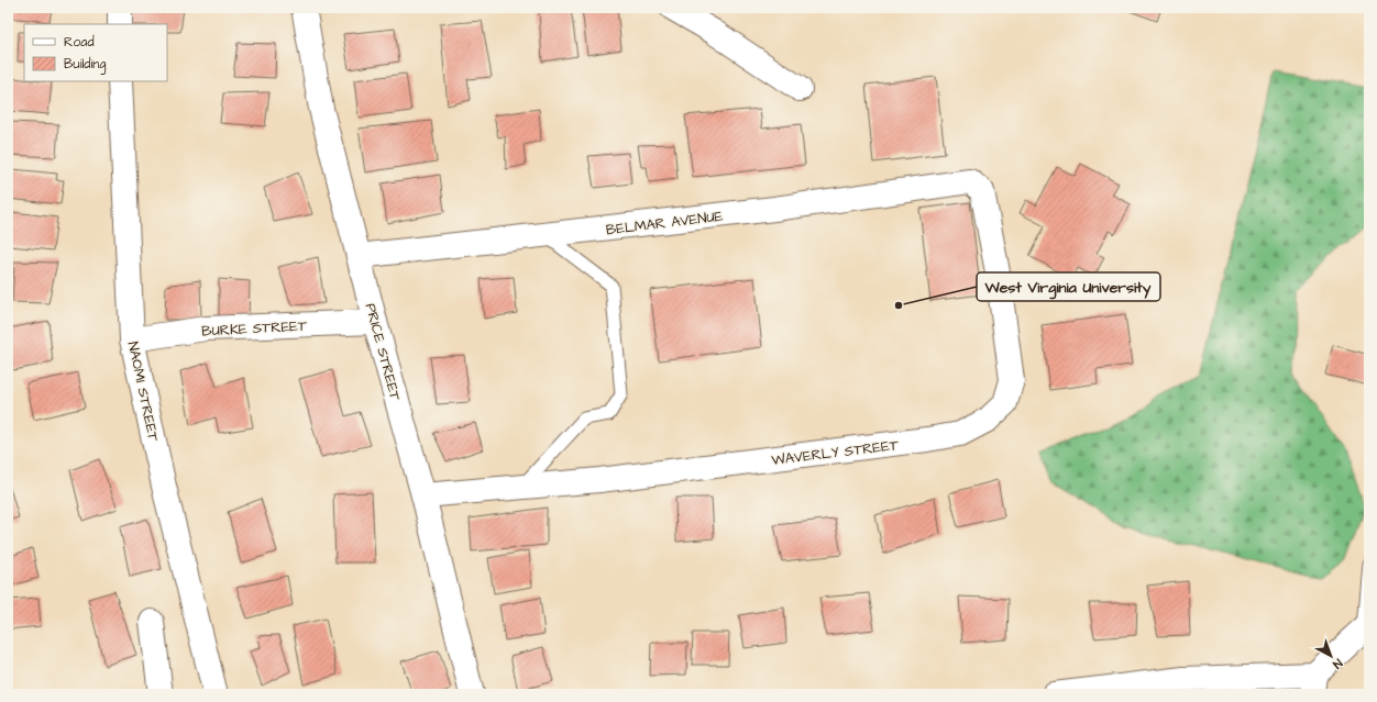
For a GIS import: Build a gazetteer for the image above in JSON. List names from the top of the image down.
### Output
{
  "streets": {
    "street": [
      "BELMAR AVENUE",
      "BURKE STREET",
      "PRICE STREET",
      "NAOMI STREET",
      "WAVERLY STREET"
    ]
  },
  "crossings": [
    ["BELMAR AVENUE", "PRICE STREET"],
    ["BELMAR AVENUE", "WAVERLY STREET"],
    ["BURKE STREET", "PRICE STREET"],
    ["BURKE STREET", "NAOMI STREET"],
    ["PRICE STREET", "WAVERLY STREET"]
  ],
  "places": ["West Virginia University"],
  "legend": ["Road", "Building"],
  "north": "bottom right"
}
